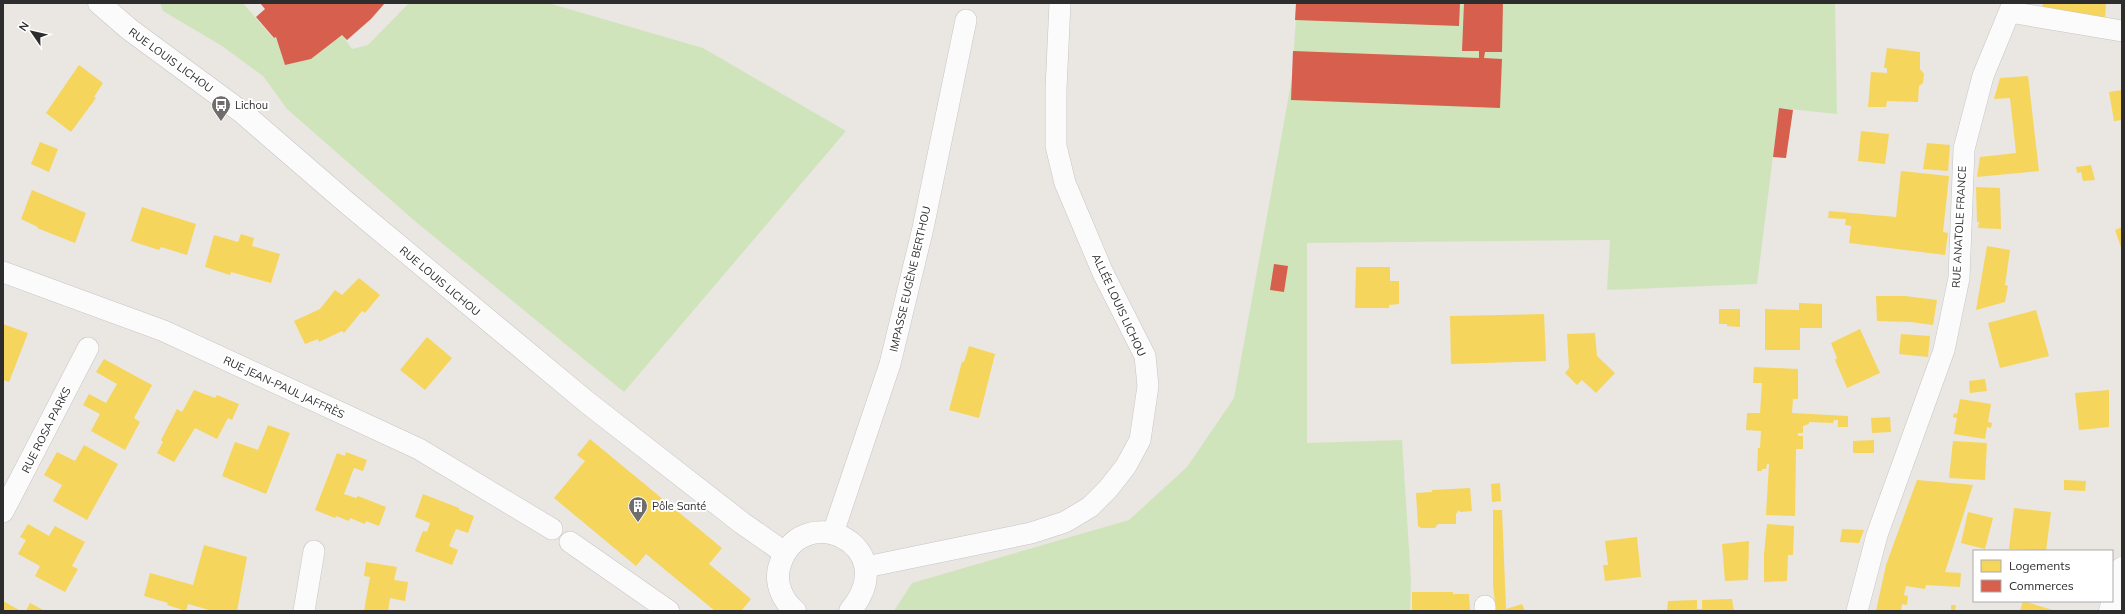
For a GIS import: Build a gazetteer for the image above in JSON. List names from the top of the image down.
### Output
{
  "streets": {
    "main road": ["RUE LOUIS LICHOU"],
    "street": [
      "RUE ANATOLE FRANCE",
      "IMPASSE EUGÈNE BERTHOU",
      "ALLÉE LOUIS LICHOU",
      "RUE JEAN-PAUL JAFFRÈS",
      "RUE ROSA PARKS"
    ]
  },
  "places": {
    "bus stop": ["Lichou"],
    "building": ["Pôle Santé"]
  },
  "legend": ["Logements", "Commerces"],
  "north": "top left"
}
